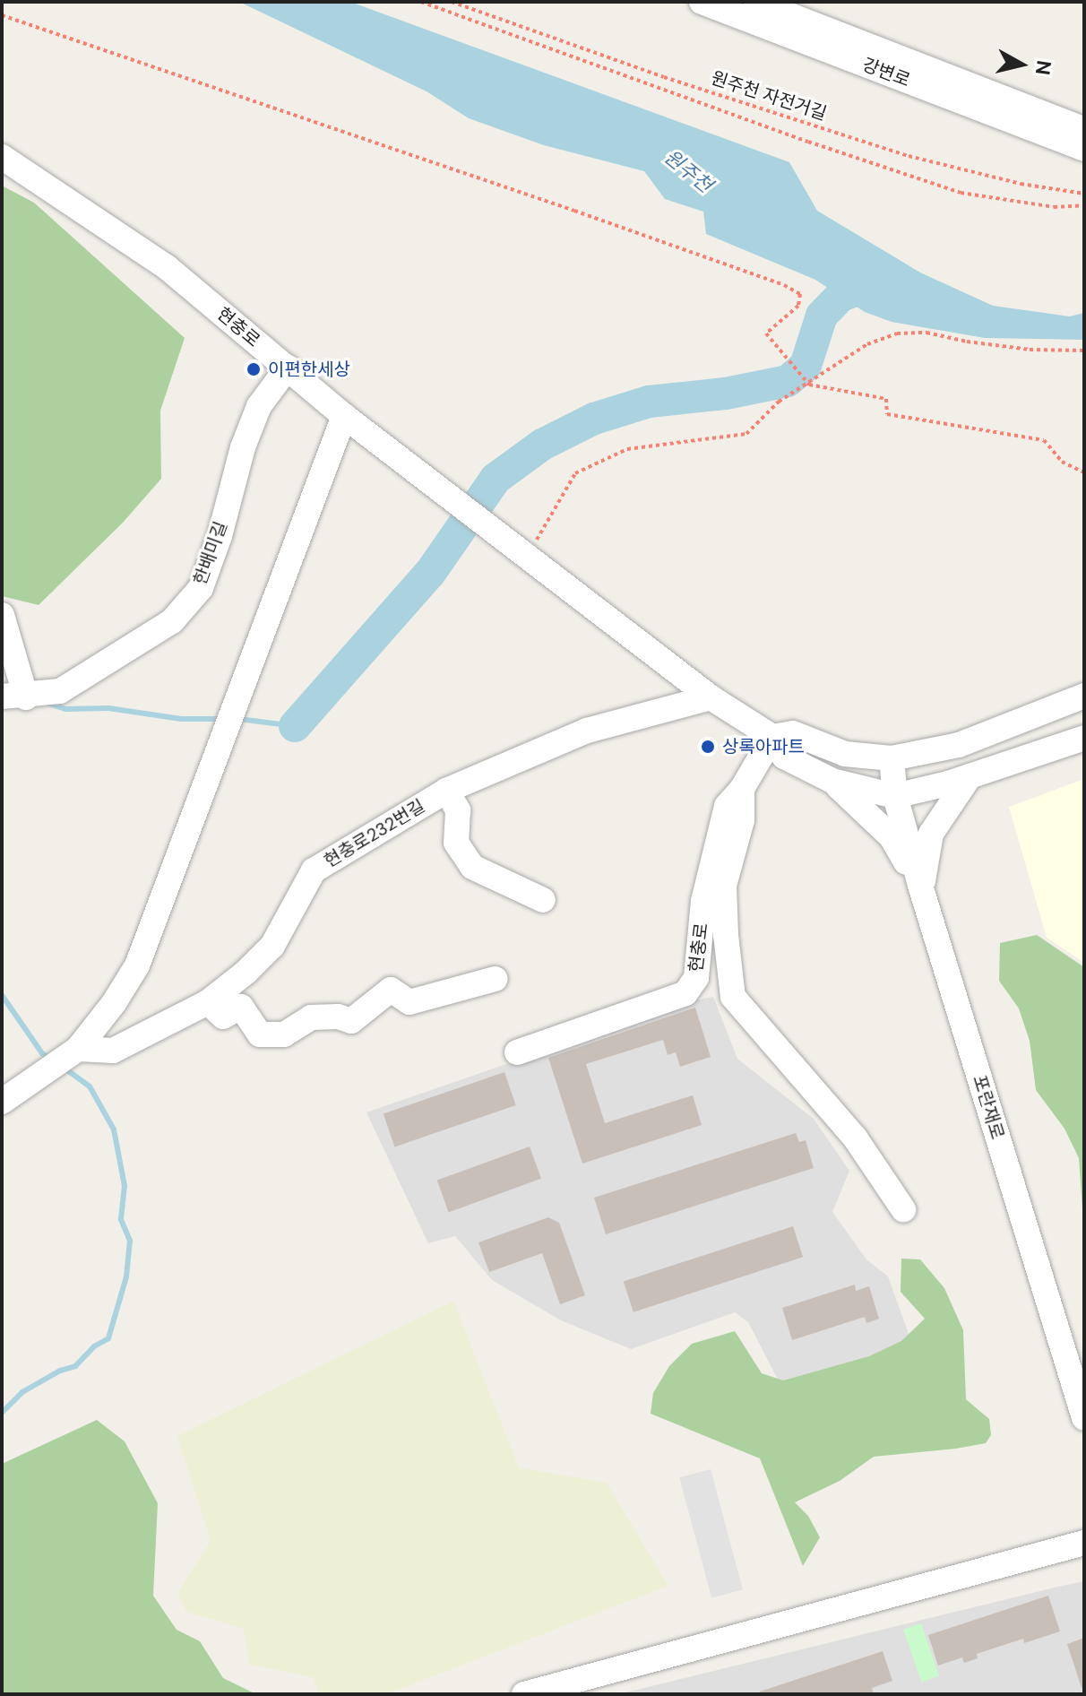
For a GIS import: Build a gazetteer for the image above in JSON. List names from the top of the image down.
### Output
{
  "streets": {
    "street": [
      "강변로",
      "현충로",
      "한배미길",
      "현충로232번길",
      "포란재로"
    ],
    "path": ["원주천 자전거길"]
  },
  "crossings": [
    ["현충로", "한배미길"]
  ],
  "water": ["원주천"],
  "places": ["이편한세상", "상록아파트"],
  "north": "right"
}
